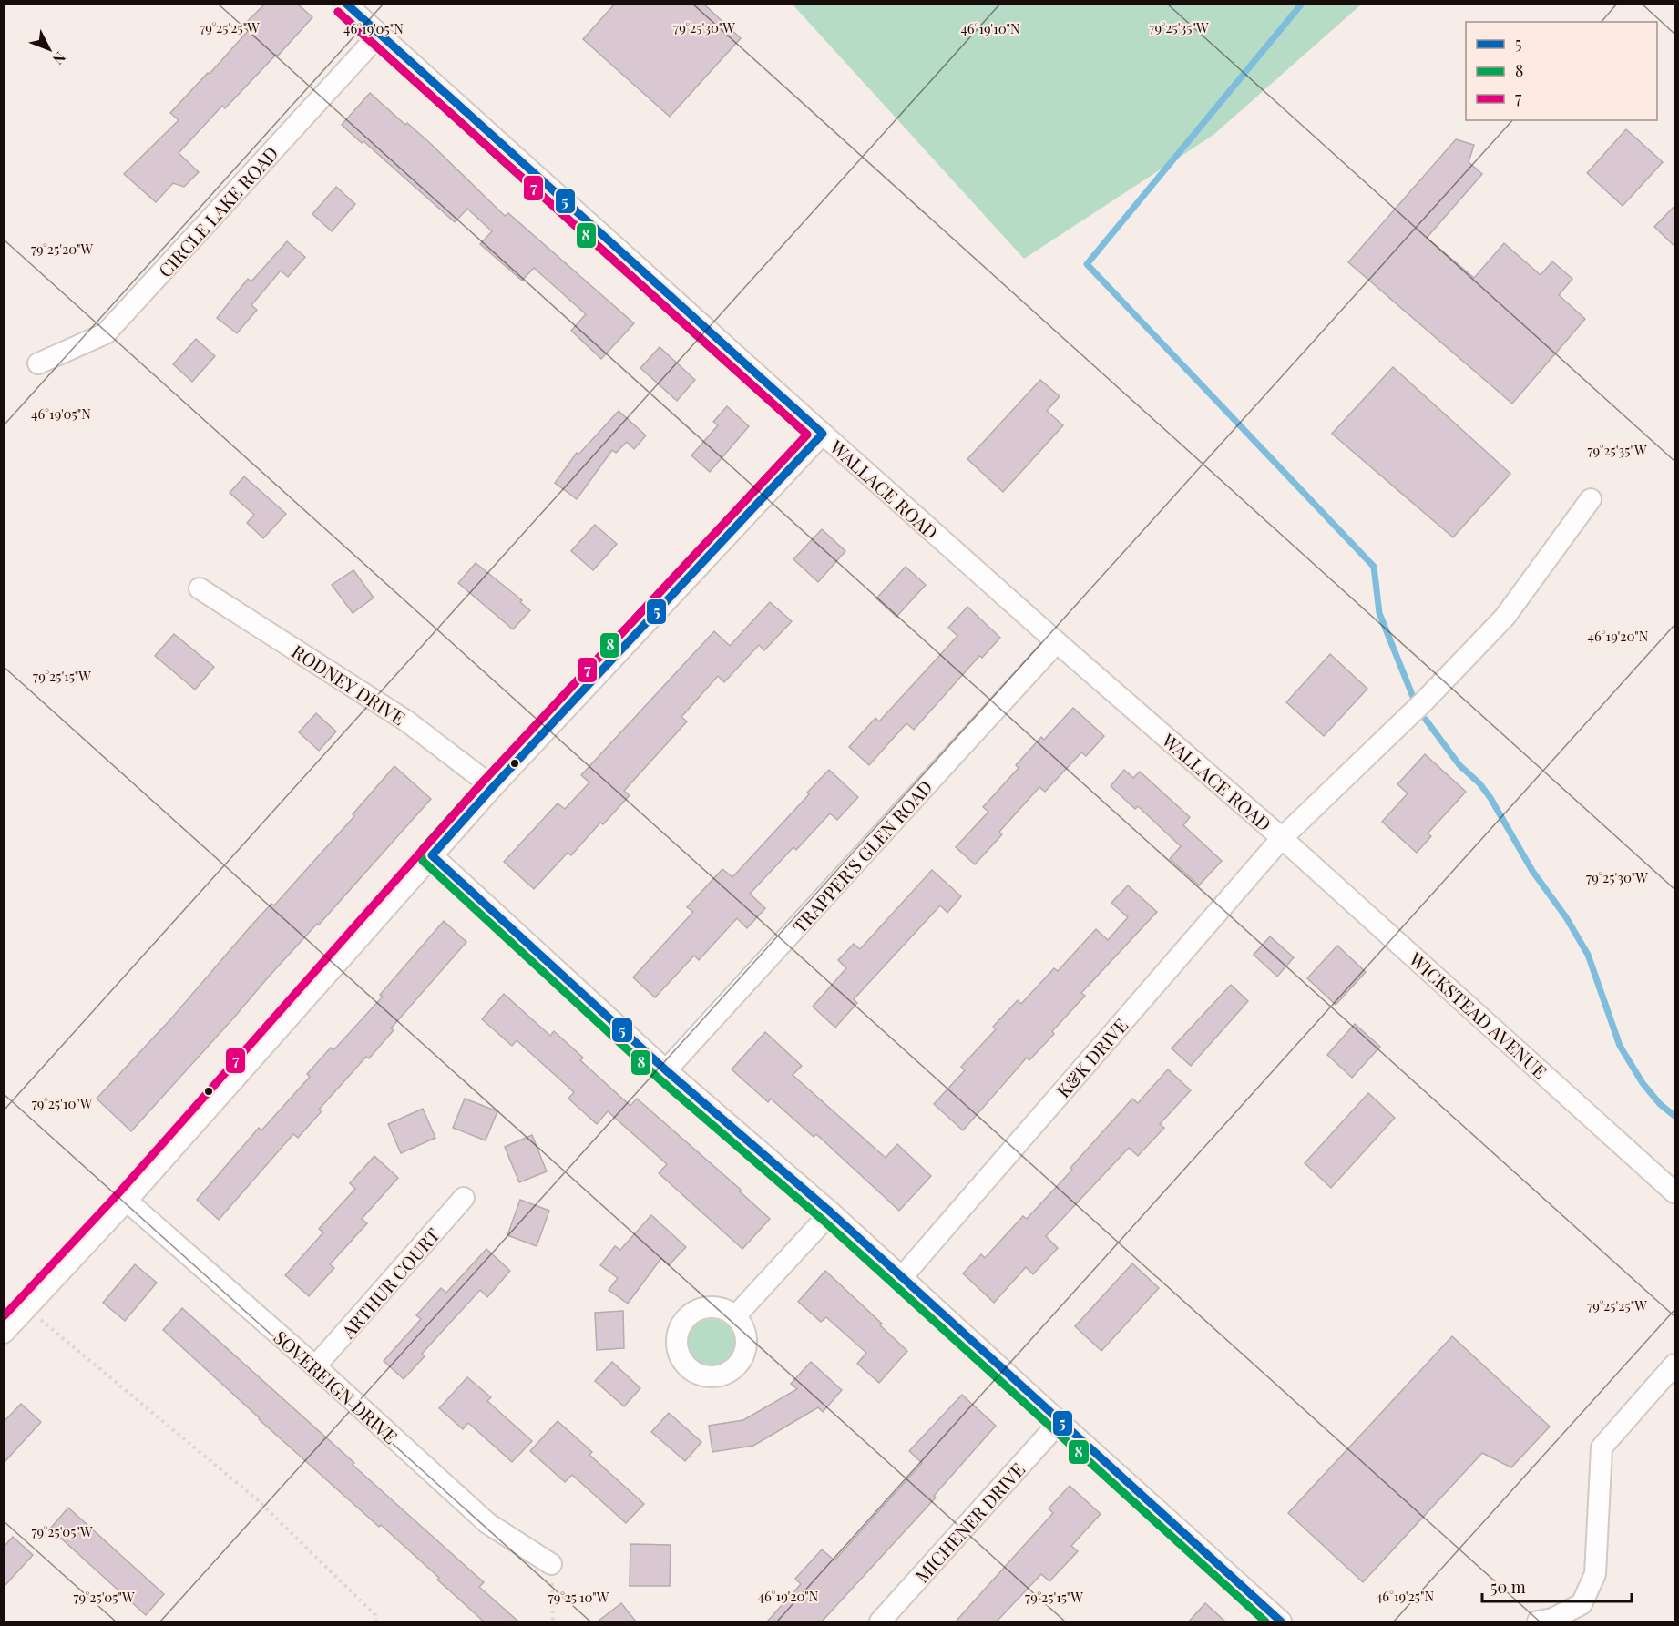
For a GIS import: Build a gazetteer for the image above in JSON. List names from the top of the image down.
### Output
{
  "streets": {
    "street": [
      "CIRCLE LAKE ROAD",
      "WALLACE ROAD",
      "RODNEY DRIVE",
      "TRAPPER'S GLEN ROAD",
      "WICKSTEAD AVENUE",
      "K&K DRIVE",
      "ARTHUR COURT",
      "SOVEREIGN DRIVE",
      "MICHENER DRIVE"
    ]
  },
  "crossings": [
    ["CIRCLE LAKE ROAD", "WALLACE ROAD"],
    ["WALLACE ROAD", "TRAPPER'S GLEN ROAD"],
    ["WALLACE ROAD", "WICKSTEAD AVENUE"],
    ["WALLACE ROAD", "K&K DRIVE"],
    ["WICKSTEAD AVENUE", "K&K DRIVE"],
    ["ARTHUR COURT", "SOVEREIGN DRIVE"]
  ],
  "lines": ["transit line 5", "transit line 8", "transit line 7"],
  "legend": ["5", "8", "7"],
  "scale_bar": "50 m",
  "north": "bottom right",
  "coordinates": [
    "79°25'25\"W",
    "79°25'30\"W",
    "79°25'35\"W",
    "46°19'05\"N",
    "46°19'10\"N",
    "79°25'20\"W",
    "46°19'20\"N",
    "79°25'15\"W",
    "79°25'10\"W",
    "79°25'05\"W",
    "46°19'25\"N"
  ]
}
